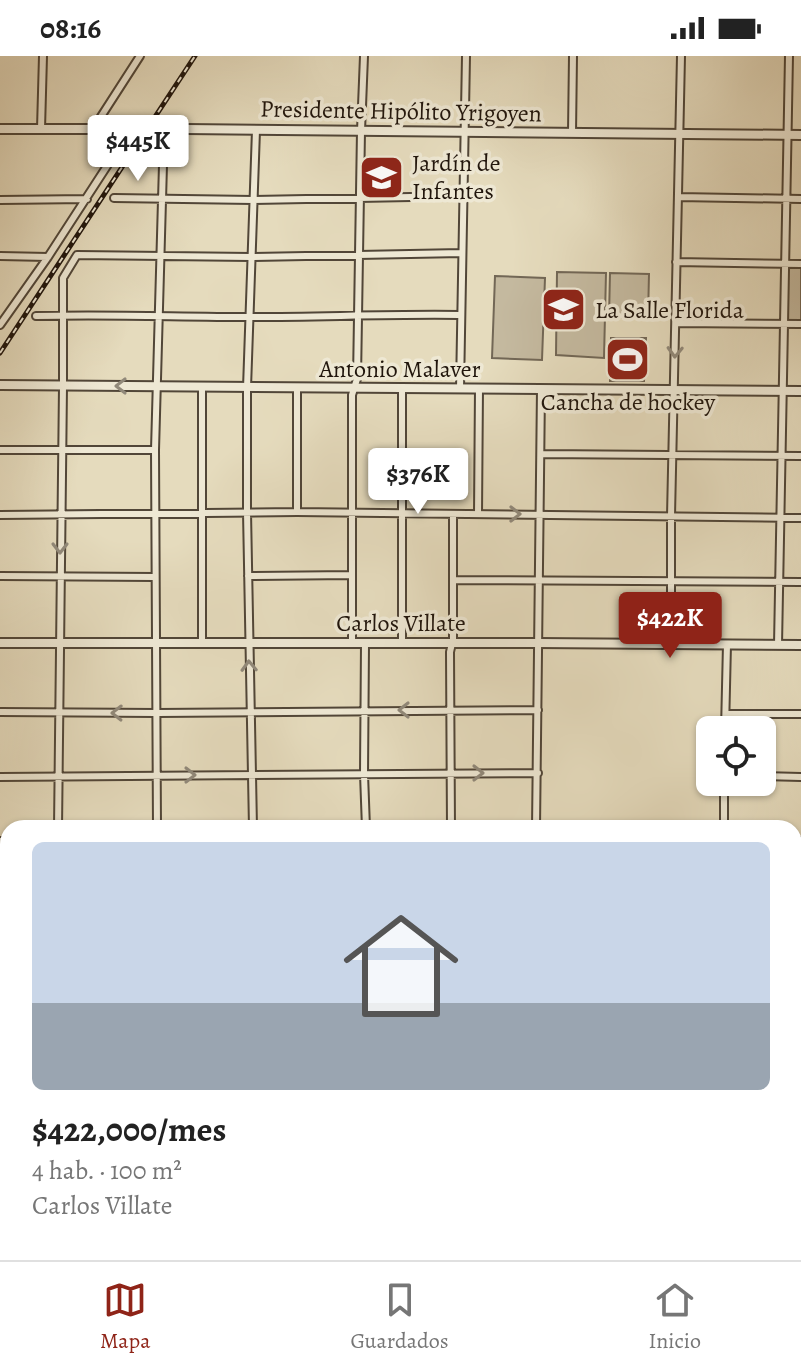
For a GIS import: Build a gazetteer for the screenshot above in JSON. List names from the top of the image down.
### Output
{
  "streets": {
    "street": ["Presidente Hipólito Yrigoyen", "Antonio Malaver", "Carlos Villate"]
  },
  "places": {
    "school or university": ["Jardín de Infantes", "La Salle Florida"],
    "sports": ["Cancha de hockey"]
  },
  "page": {
    "status": "08:16",
    "price": ["$445K", "$376K", "$422K"],
    "list": [
      {
        "name": "$422,000/mes",
        "note": "4 hab. · 100 m² · Carlos Villate"
      }
    ],
    "tabs": ["Mapa", "Guardados", "Inicio"]
  }
}
